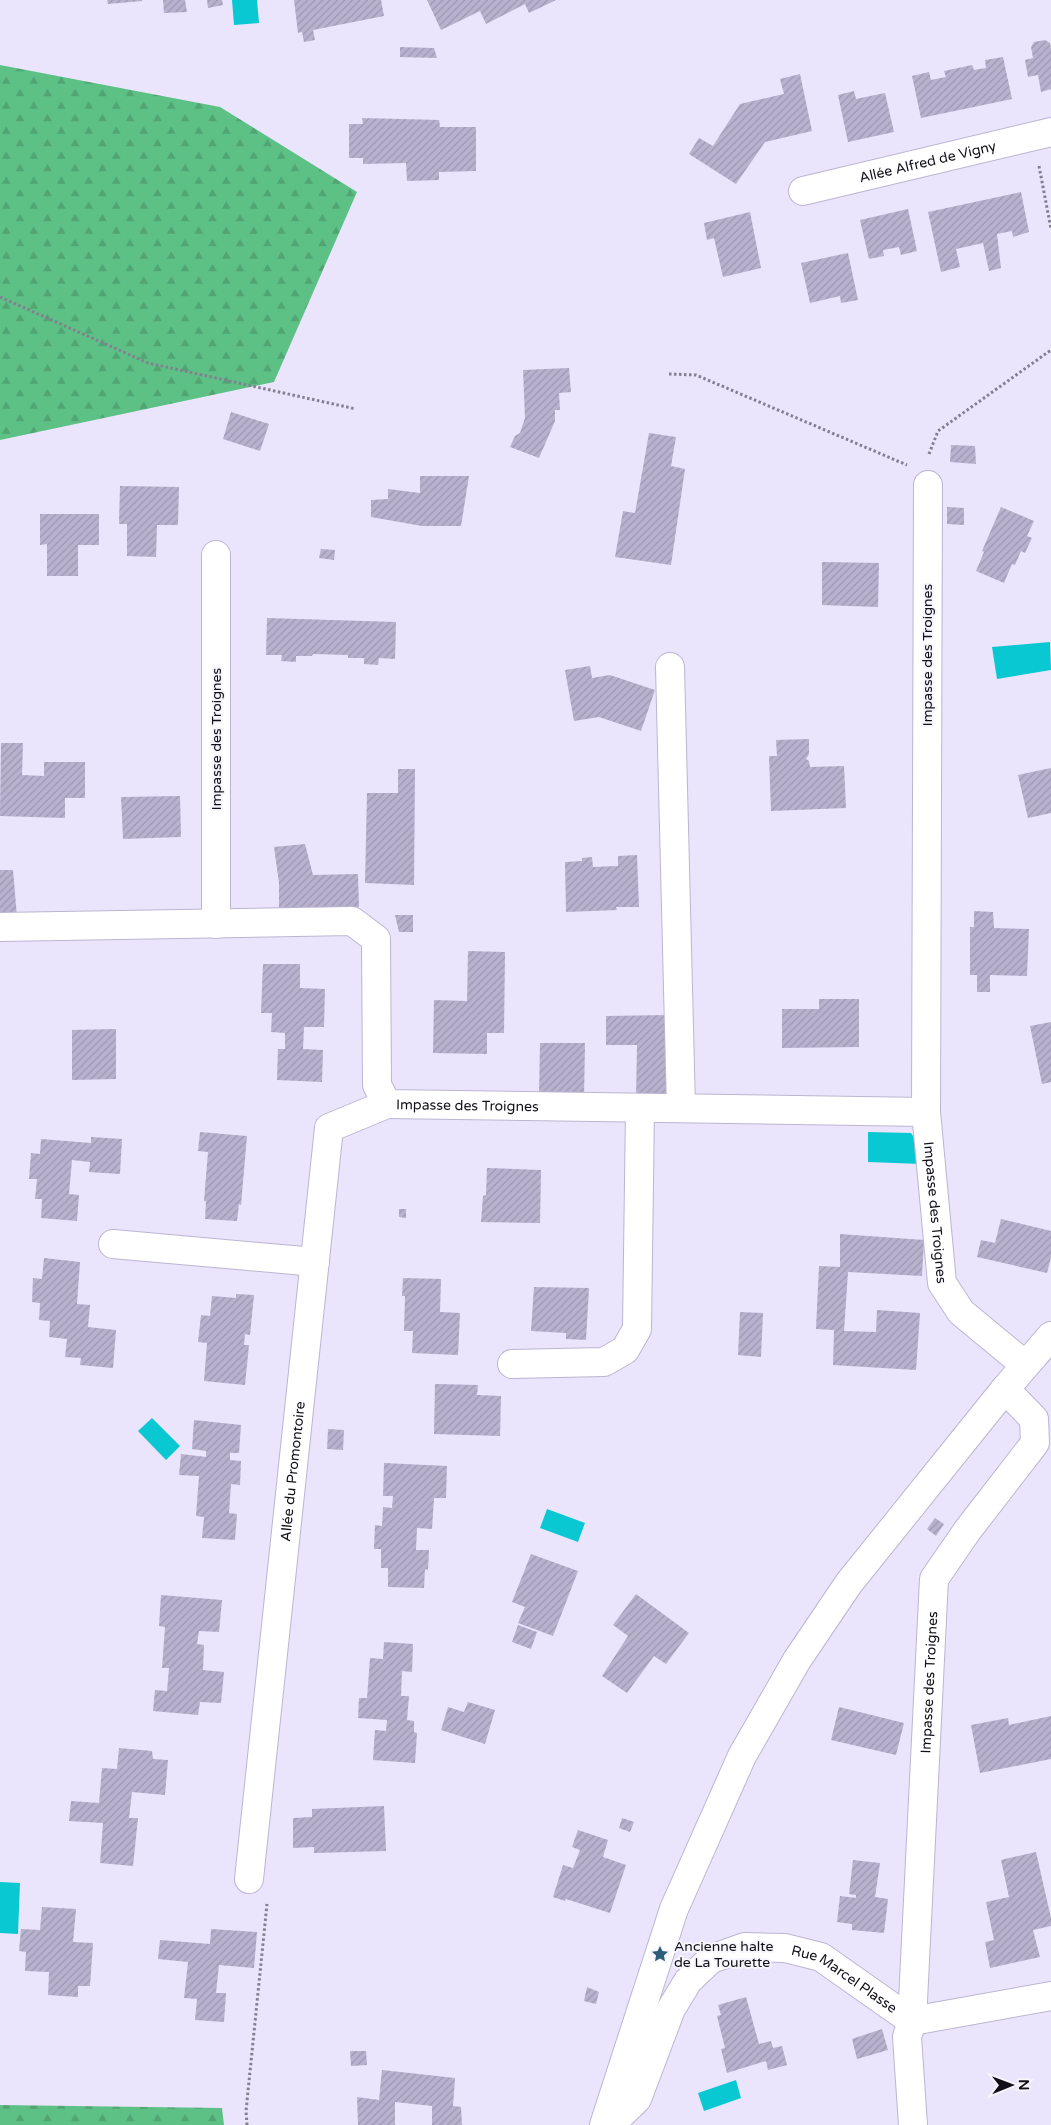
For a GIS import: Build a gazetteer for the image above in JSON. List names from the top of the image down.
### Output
{
  "streets": {
    "street": [
      "Allée Alfred de Vigny",
      "Impasse des Troignes",
      "Allée du Promontoire",
      "Rue Marcel Plasse"
    ]
  },
  "crossings": [
    ["Impasse des Troignes", "Allée du Promontoire"],
    ["Impasse des Troignes", "Rue Marcel Plasse"]
  ],
  "places": {
    "place": ["Ancienne halte de La Tourette"]
  },
  "north": "right"
}
